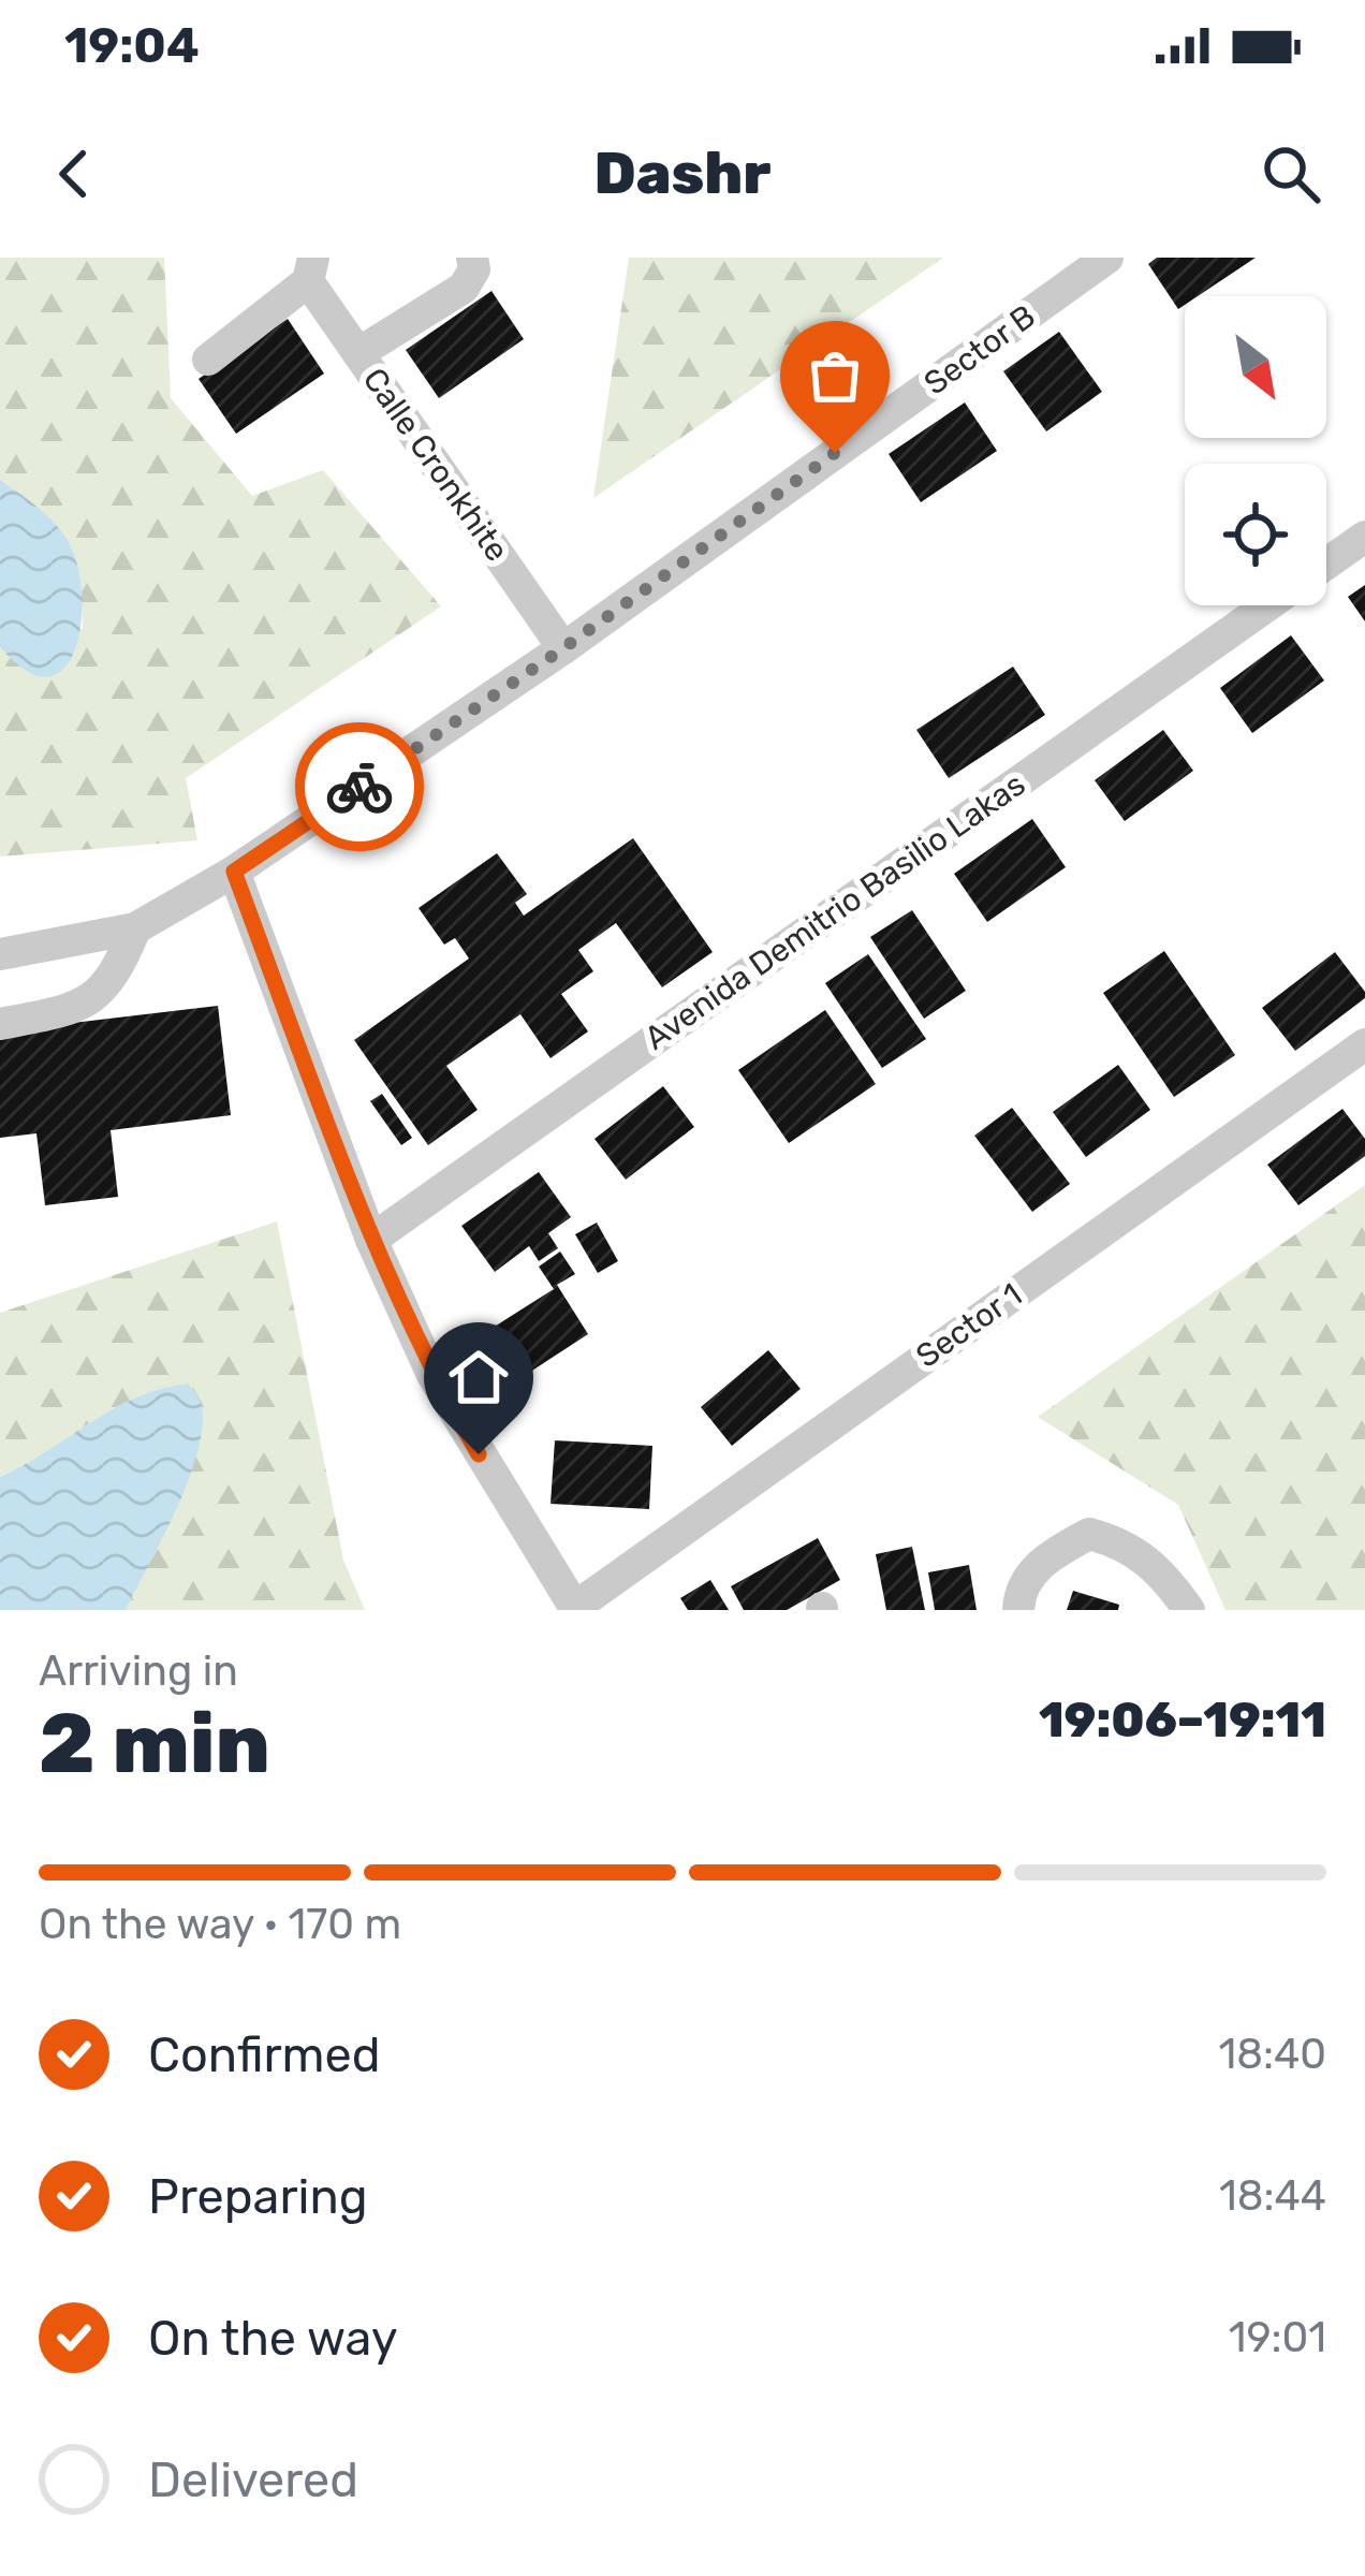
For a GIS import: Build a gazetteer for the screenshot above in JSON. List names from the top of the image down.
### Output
{
  "streets": {
    "street": [
      "Sector B",
      "Calle Cronkhite",
      "Avenida Demitrio Basilio Lakas",
      "Sector 1"
    ]
  },
  "crossings": [
    ["Sector B", "Calle Cronkhite"]
  ],
  "north": "bottom right",
  "page": {
    "status": "19:04",
    "header": "Dashr",
    "heading": ["2 min", "Arriving in", "19:06–19:11"],
    "bar": "On the way · 170 m",
    "list": [
      ["Confirmed", "18:40"],
      ["Preparing", "18:44"],
      ["On the way", "19:01"],
      "Delivered"
    ]
  }
}
